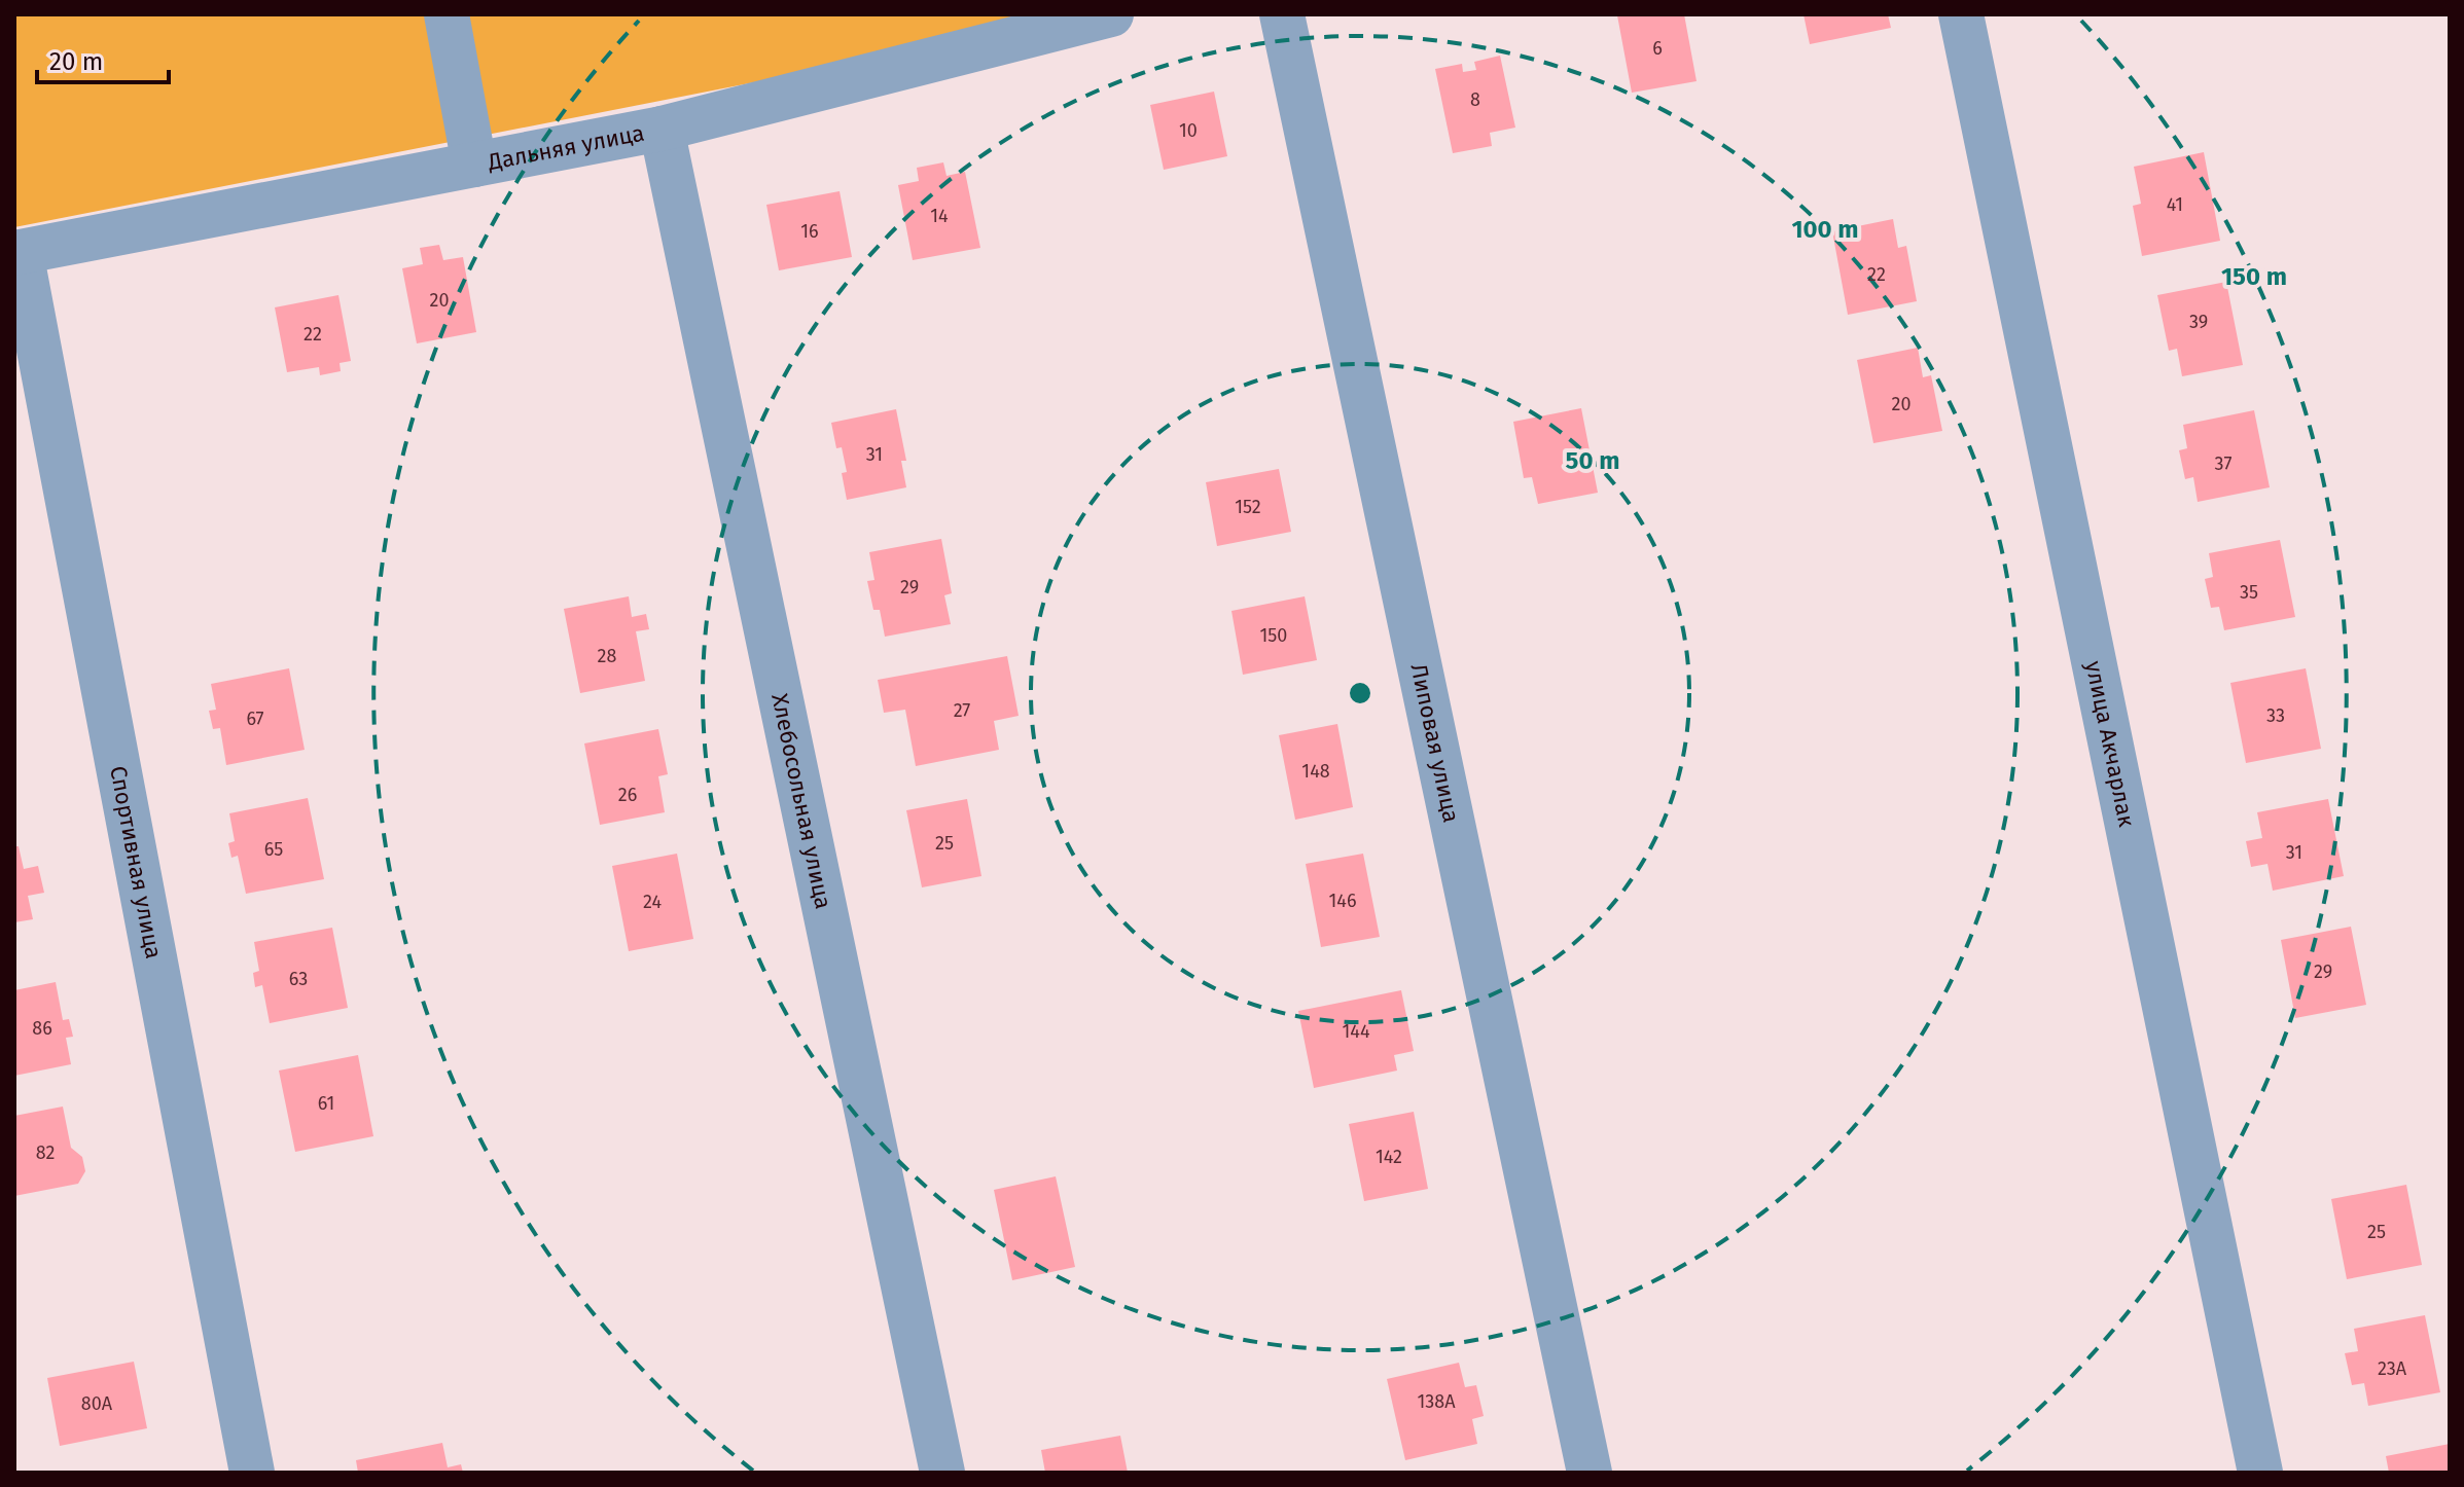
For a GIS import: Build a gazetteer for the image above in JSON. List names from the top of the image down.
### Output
{
  "streets": {
    "street": [
      "Дальняя улица",
      "Липовая улица",
      "улица Акчарлак",
      "Хлебосольная улица",
      "Спортивная улица"
    ]
  },
  "crossings": [
    ["Дальняя улица", "Хлебосольная улица"],
    ["Дальняя улица", "Спортивная улица"]
  ],
  "house_numbers": [
    "6",
    "8",
    "10",
    "41",
    "14",
    "16",
    "22",
    "20",
    "39",
    "22",
    "20",
    "31",
    "37",
    "152",
    "29",
    "35",
    "150",
    "28",
    "27",
    "33",
    "67",
    "148",
    "26",
    "25",
    "65",
    "31",
    "146",
    "24",
    "29",
    "63",
    "86",
    "144",
    "61",
    "82",
    "142",
    "25",
    "23А",
    "138А",
    "80А"
  ],
  "scale_bar": "20 m",
  "rings": ["100 m", "150 m", "50 m"]
}
